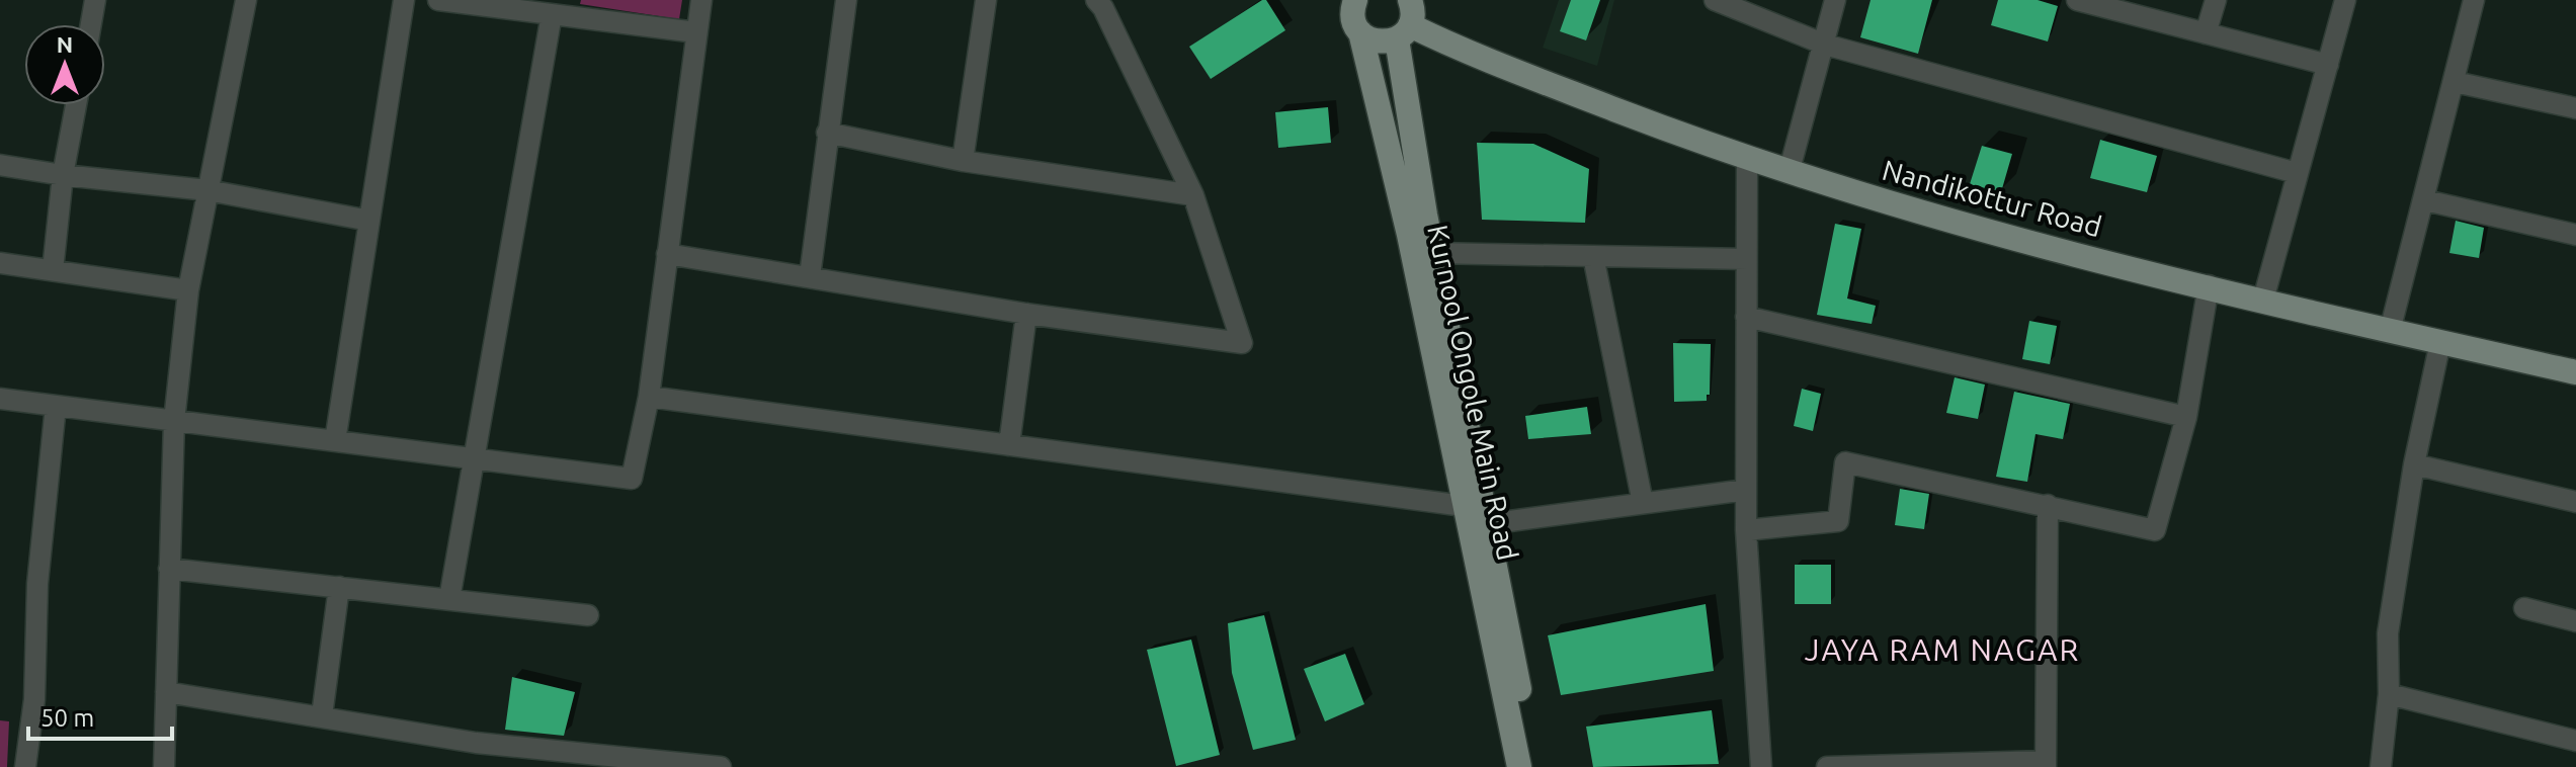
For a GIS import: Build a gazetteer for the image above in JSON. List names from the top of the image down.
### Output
{
  "streets": {
    "main road": ["Nandikottur Road", "Kurnool Ongole Main Road"]
  },
  "crossings": [
    ["Nandikottur Road", "Kurnool Ongole Main Road"]
  ],
  "districts": ["JAYA RAM NAGAR"],
  "scale_bar": "50 m",
  "north": "top"
}
